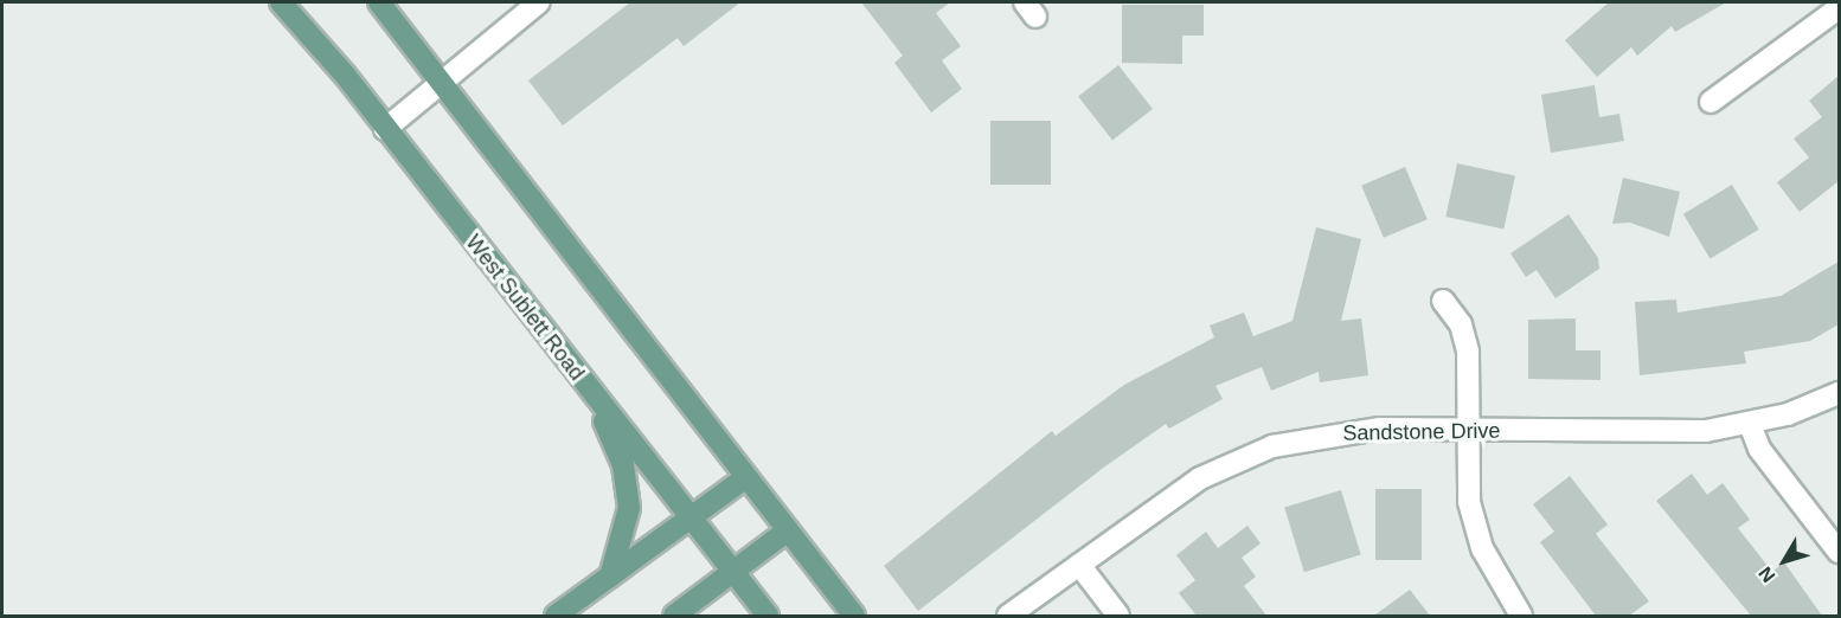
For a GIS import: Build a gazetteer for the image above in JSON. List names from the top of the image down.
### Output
{
  "streets": {
    "main road": ["West Sublett Road"],
    "street": ["Sandstone Drive"]
  },
  "north": "bottom left"
}
